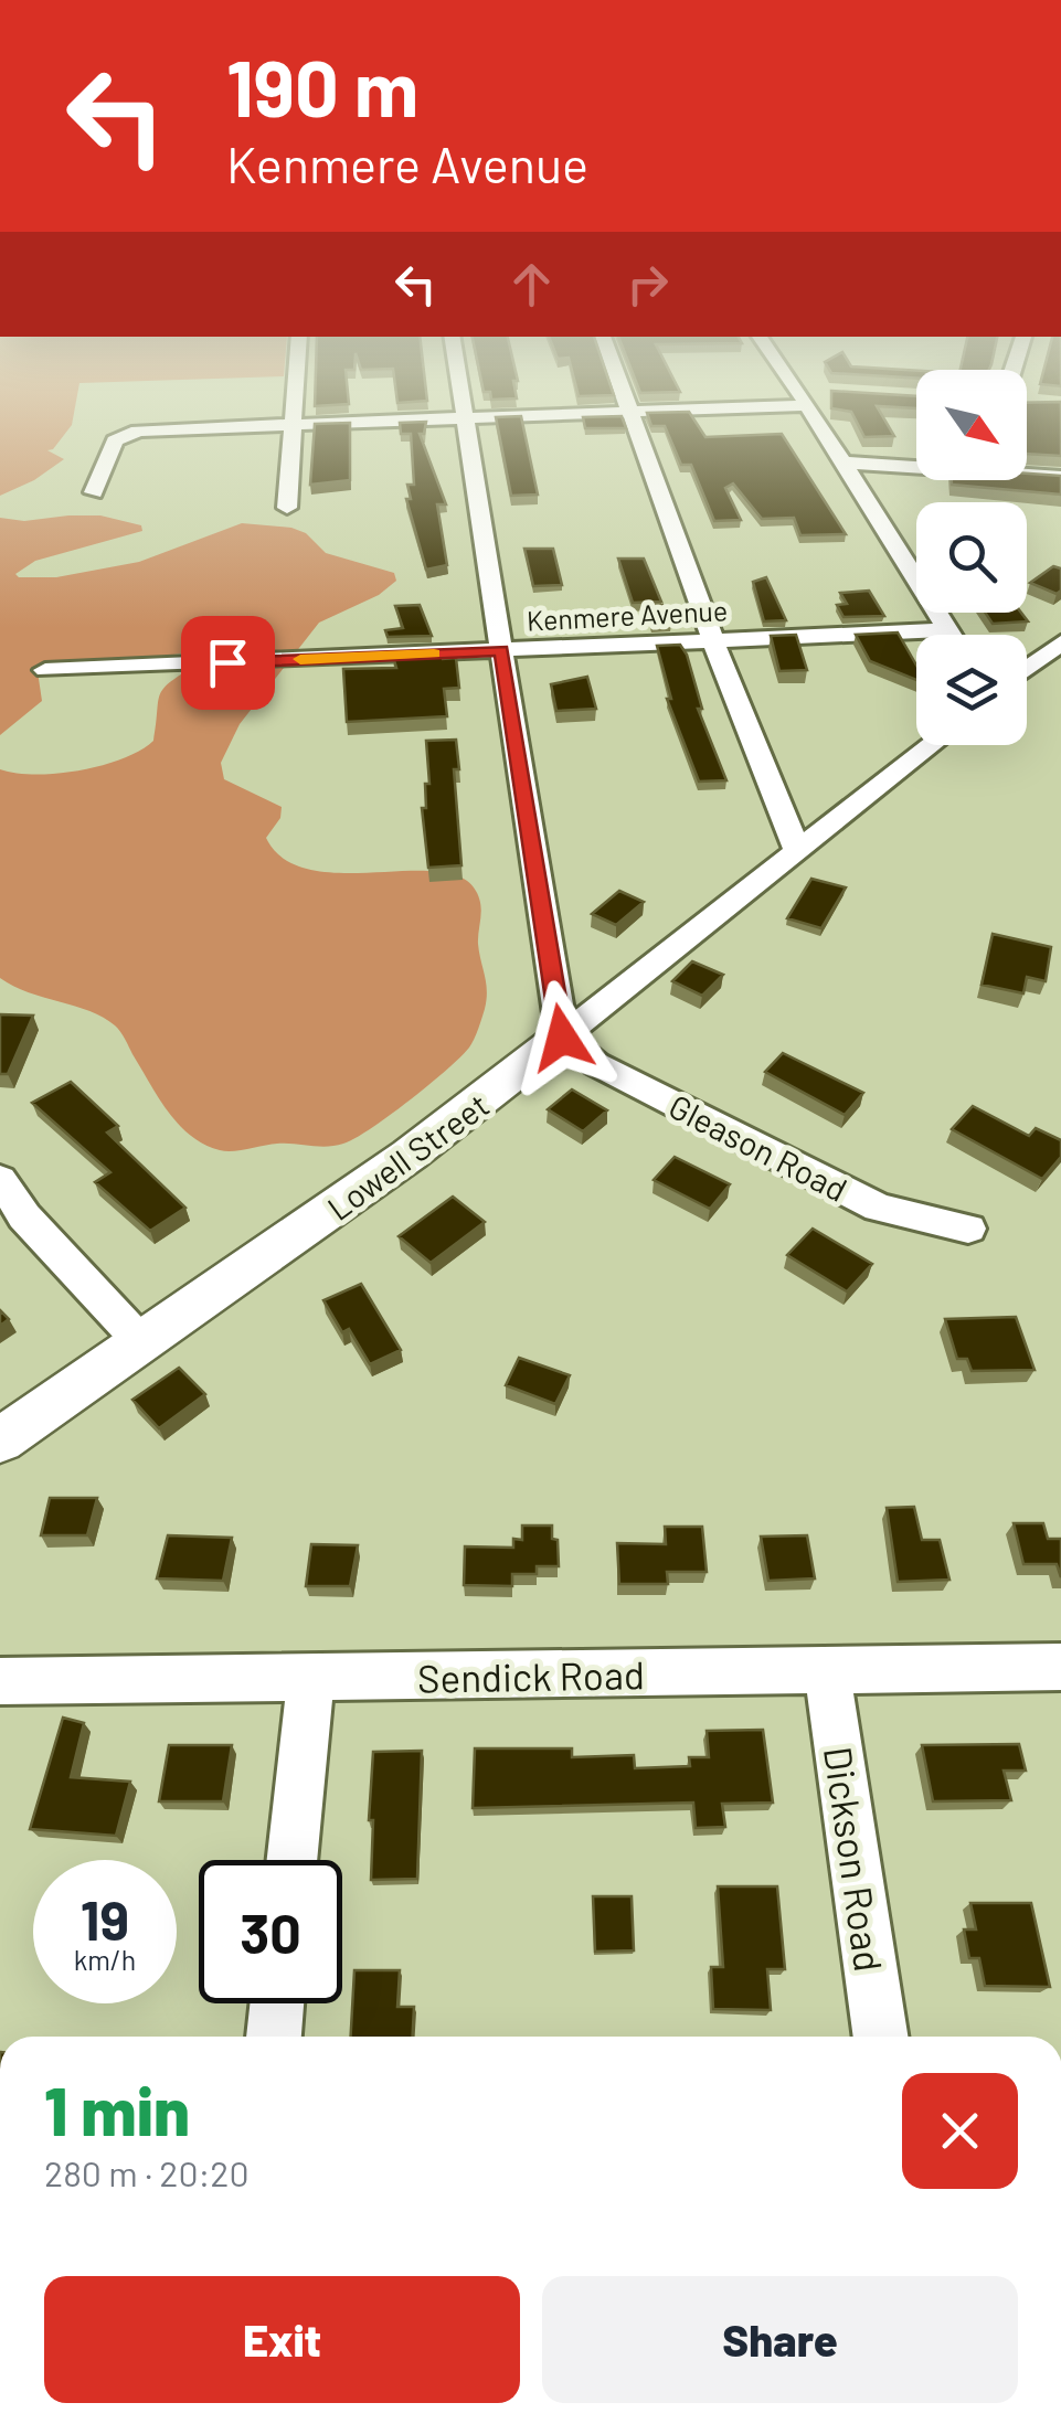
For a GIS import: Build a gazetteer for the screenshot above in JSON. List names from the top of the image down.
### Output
{
  "streets": {
    "street": [
      "Kenmere Avenue",
      "Gleason Road",
      "Lowell Street",
      "Sendick Road",
      "Dickson Road"
    ]
  },
  "crossings": [
    ["Gleason Road", "Lowell Street"],
    ["Sendick Road", "Dickson Road"]
  ],
  "north": "bottom right",
  "page": {
    "turn": ["190 m", "Kenmere Avenue"],
    "speed": "19 km/h",
    "limit": "30",
    "heading": ["1 min", "280 m · 20:20"],
    "buttons": ["Exit", "Share"]
  }
}
